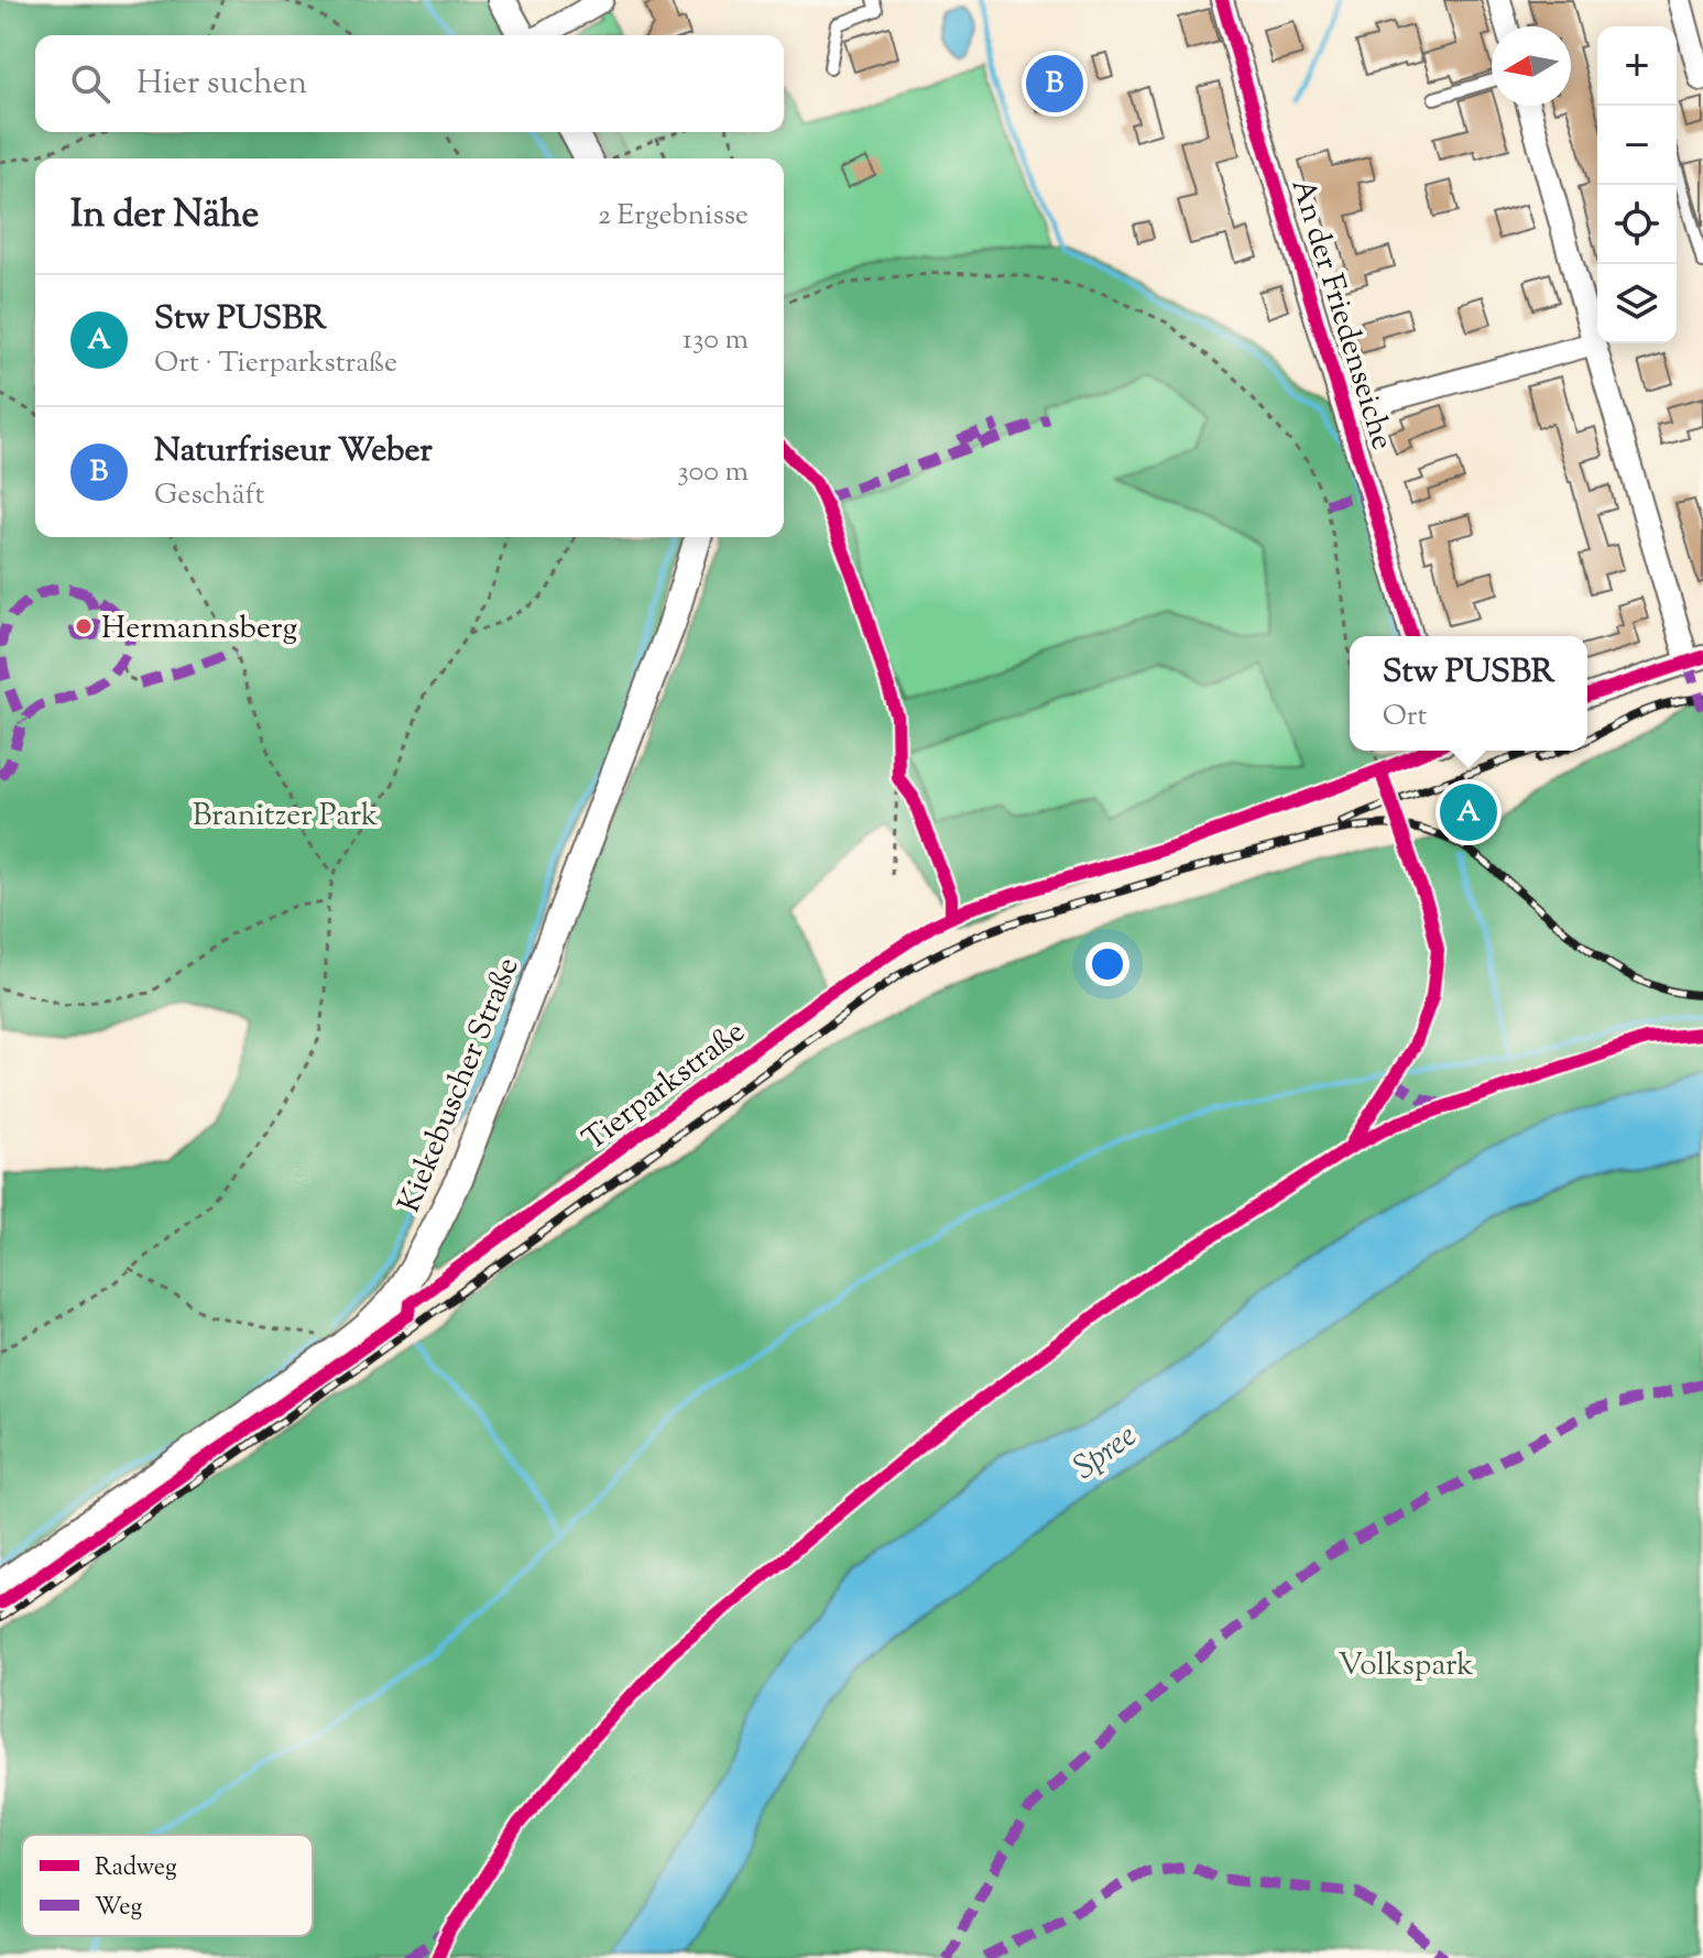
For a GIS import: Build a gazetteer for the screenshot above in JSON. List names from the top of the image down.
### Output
{
  "streets": {
    "street": ["An der Friedenseiche", "Kiekebuscher Straße"],
    "lane": ["Tierparkstraße"]
  },
  "crossings": [
    ["Kiekebuscher Straße", "Tierparkstraße"]
  ],
  "water": ["Spree"],
  "parks": ["Branitzer Park", "Volkspark"],
  "places": ["Hermannsberg"],
  "legend": ["Radweg", "Weg"],
  "north": "left",
  "page": {
    "map_buttons": ["+", "−"],
    "search": "Hier suchen",
    "pins": ["B", "A"],
    "heading": ["In der Nähe", "2 Ergebnisse"],
    "list": [
      {
        "mark": "A",
        "name": "Stw PUSBR",
        "note": "Ort · Tierparkstraße",
        "value": "130 m"
      },
      {
        "mark": "B",
        "name": "Naturfriseur Weber",
        "note": "Geschäft",
        "value": "300 m"
      }
    ],
    "popup": ["Stw PUSBR", "Ort"]
  }
}
